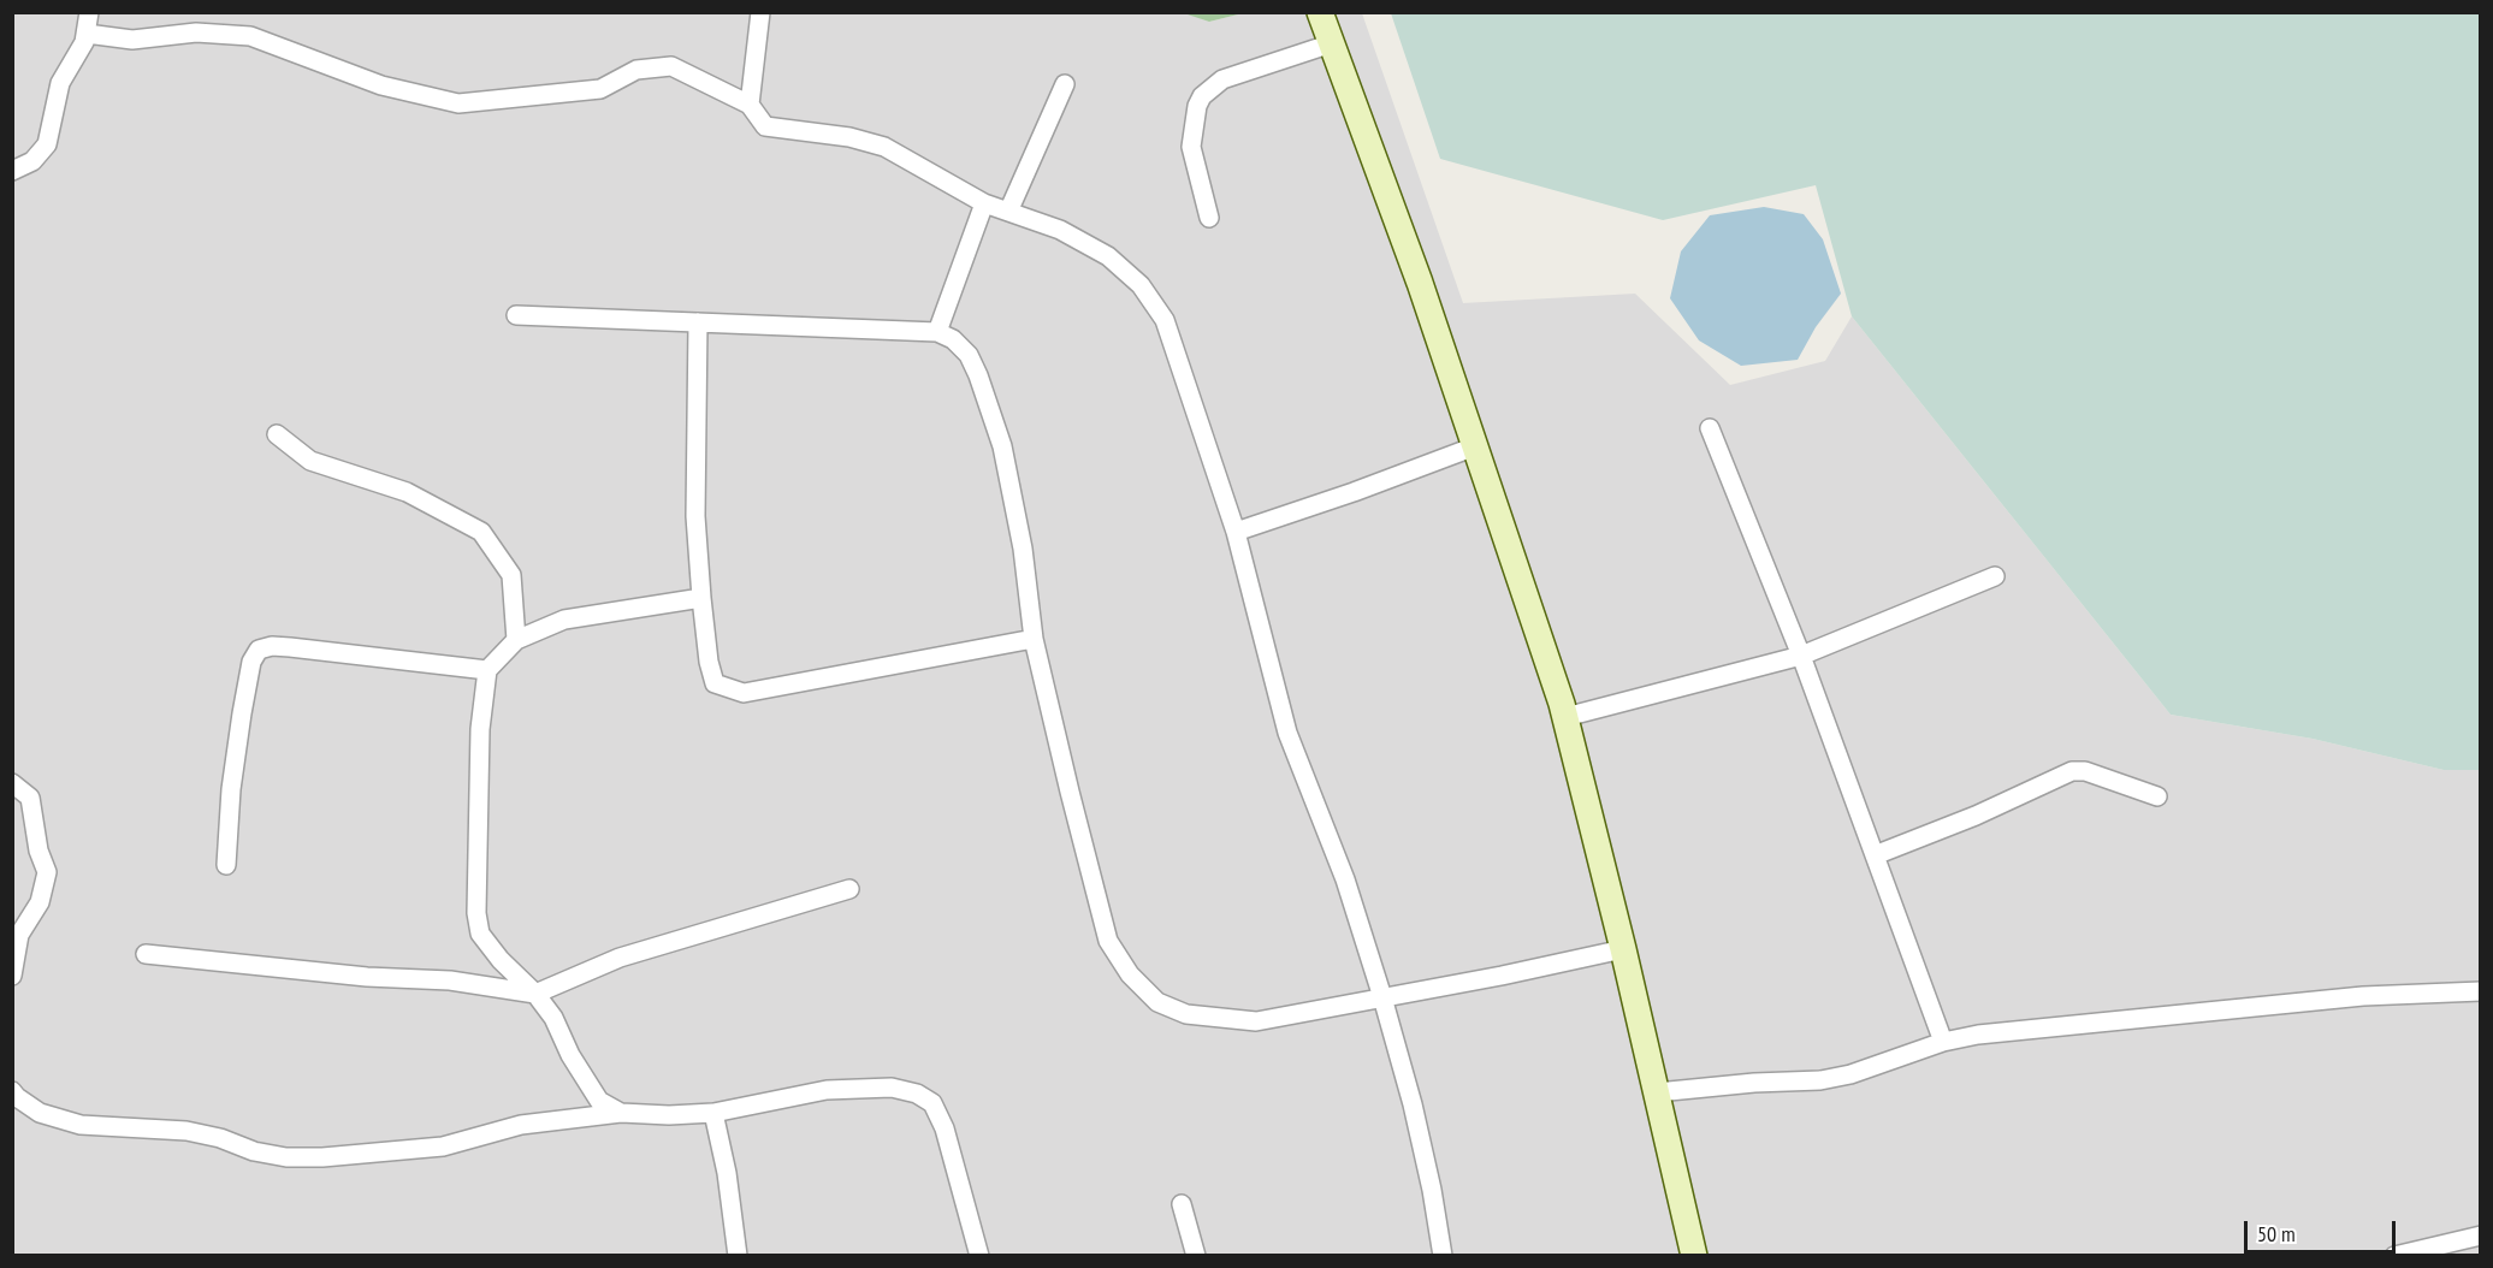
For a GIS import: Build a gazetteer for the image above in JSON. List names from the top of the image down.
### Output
{
  "scale_bar": "50 m"
}
